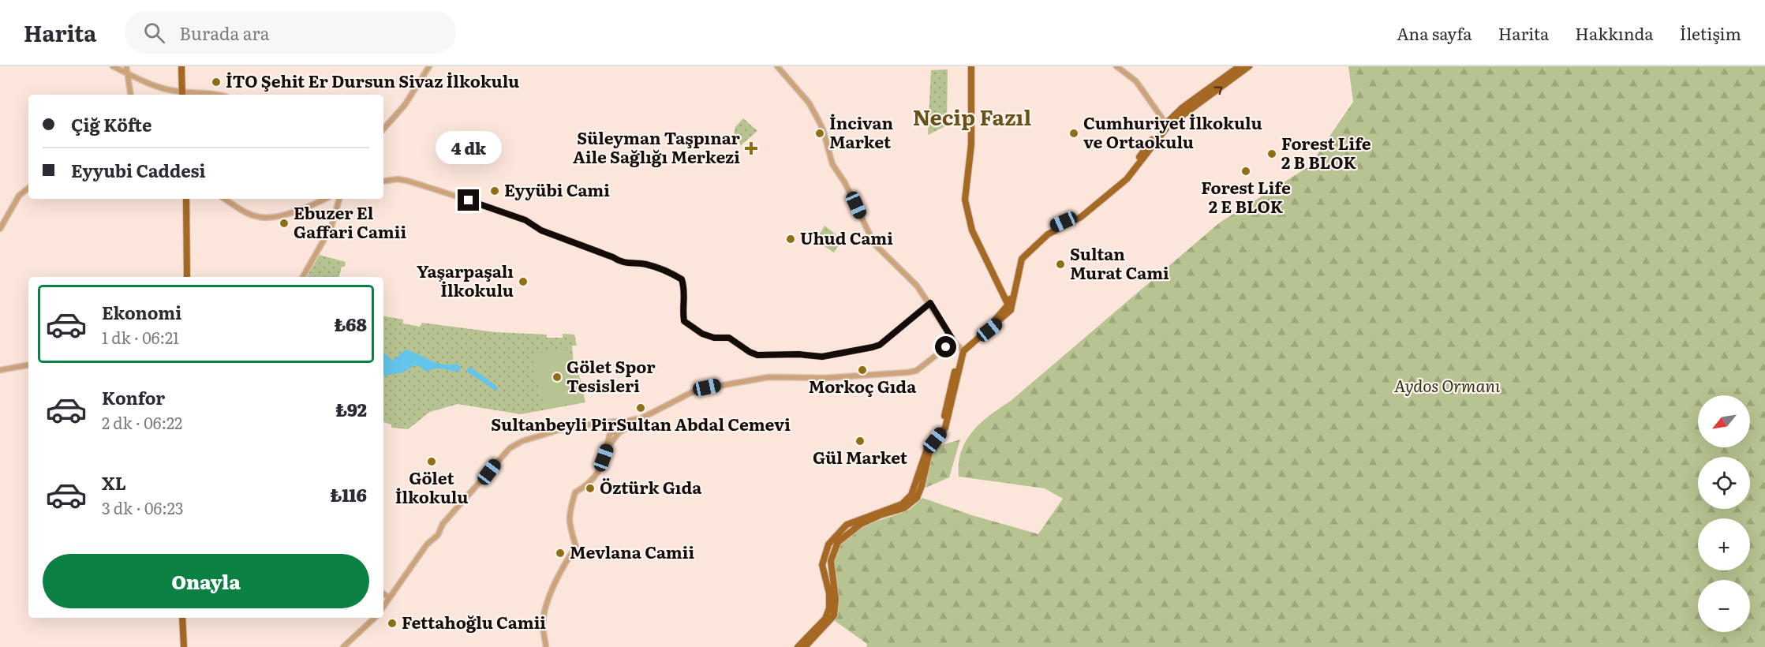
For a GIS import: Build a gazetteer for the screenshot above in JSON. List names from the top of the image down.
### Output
{
  "districts": ["Necip Fazıl"],
  "parks": ["Aydos Ormanı"],
  "places": {
    "other": [
      "İTO Şehit Er Dursun Sivaz İlkokulu",
      "İncivan Market",
      "Cumhuriyet İlkokulu ve Ortaokulu",
      "Forest Life 2 B BLOK",
      "Forest Life 2 E BLOK",
      "Eyyübi Cami",
      "Ebuzer El Gaffari Camii",
      "Uhud Cami",
      "Sultan Murat Cami",
      "Yaşarpaşalı İlkokulu",
      "Morkoç Gıda",
      "Gölet Spor Tesisleri",
      "Sultanbeyli PirSultan Abdal Cemevi",
      "Gül Market",
      "Gölet İlkokulu",
      "Öztürk Gıda",
      "Mevlana Camii",
      "Fettahoğlu Camii"
    ],
    "health": ["Süleyman Taşpınar Aile Sağlığı Merkezi"]
  },
  "north": "bottom left",
  "page": {
    "header": "Harita",
    "search": "Burada ara",
    "nav": [
      "Ana sayfa",
      "Harita",
      "Hakkında",
      "İletişim"
    ],
    "banner": ["Çiğ Köfte", "Eyyubi Caddesi"],
    "bubble": "4 dk",
    "list": [
      {
        "name": "Ekonomi",
        "note": "1 dk · 06:21",
        "value": "₺68"
      },
      {
        "name": "Konfor",
        "note": "2 dk · 06:22",
        "value": "₺92"
      },
      {
        "name": "XL",
        "note": "3 dk · 06:23",
        "value": "₺116"
      }
    ],
    "map_buttons": ["+", "−"],
    "buttons": "Onayla"
  }
}
